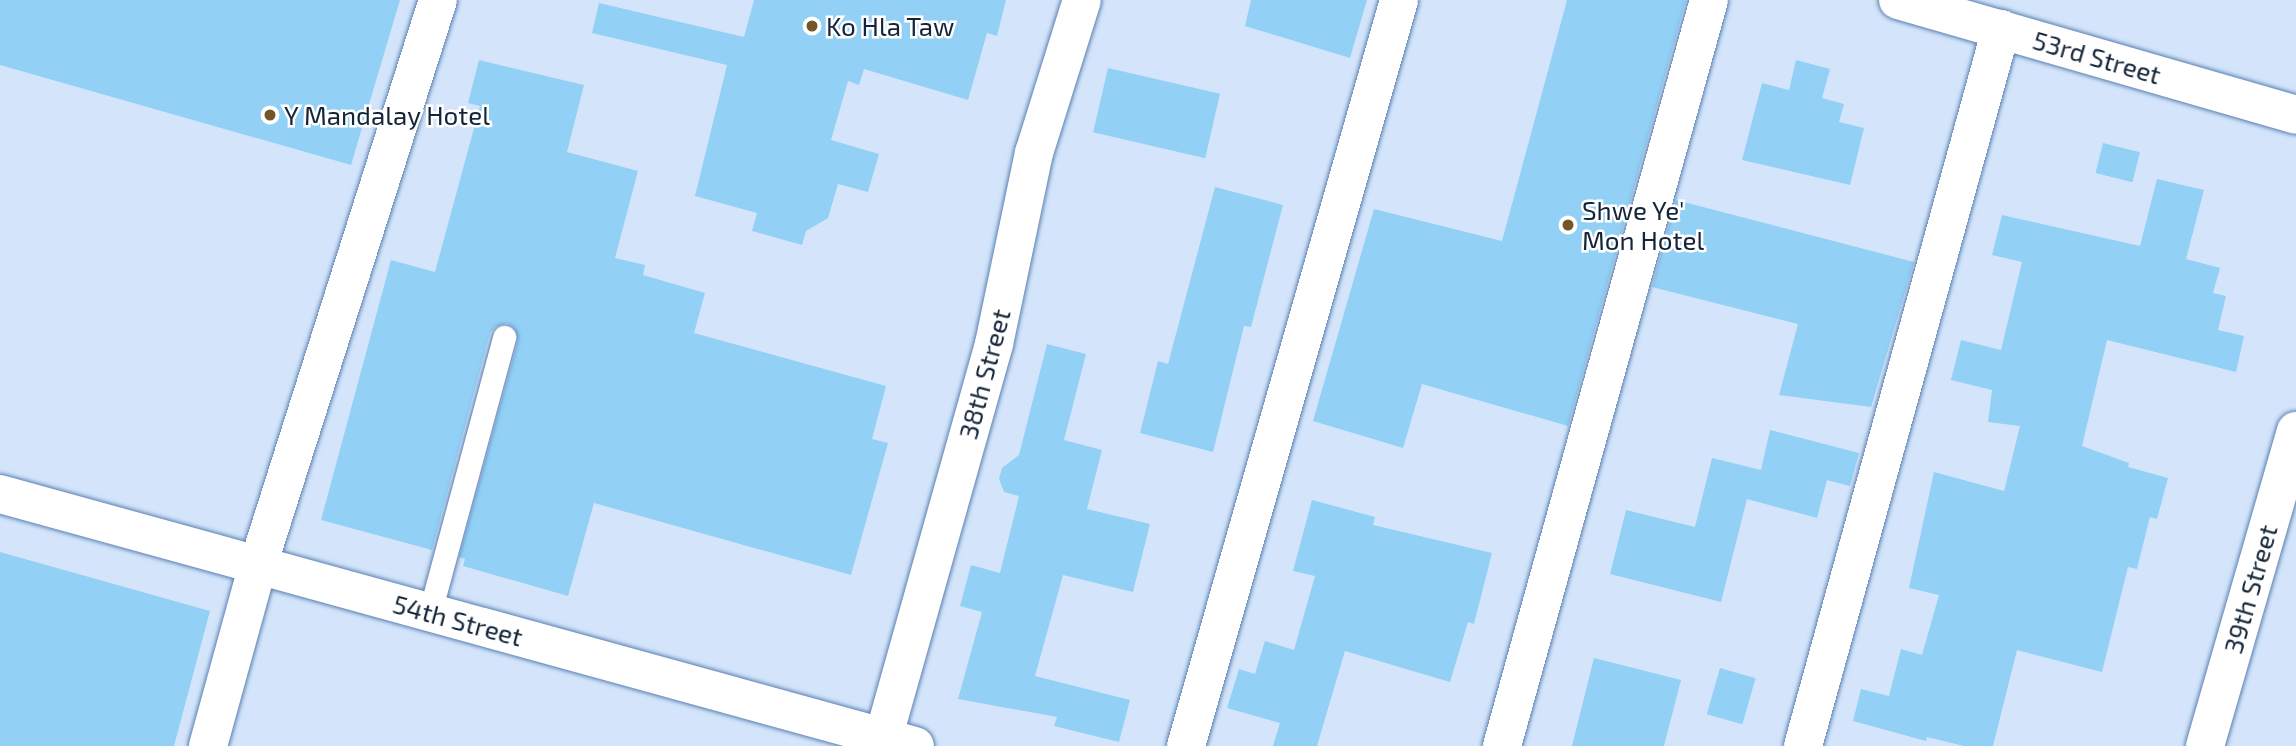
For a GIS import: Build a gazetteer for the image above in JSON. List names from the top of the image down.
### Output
{
  "streets": {
    "street": [
      "53rd Street",
      "38th Street",
      "39th Street",
      "54th Street"
    ]
  },
  "crossings": [
    ["38th Street", "54th Street"]
  ],
  "places": ["Ko Hla Taw", "Y Mandalay Hotel", "Shwe Ye' Mon Hotel"]
}
